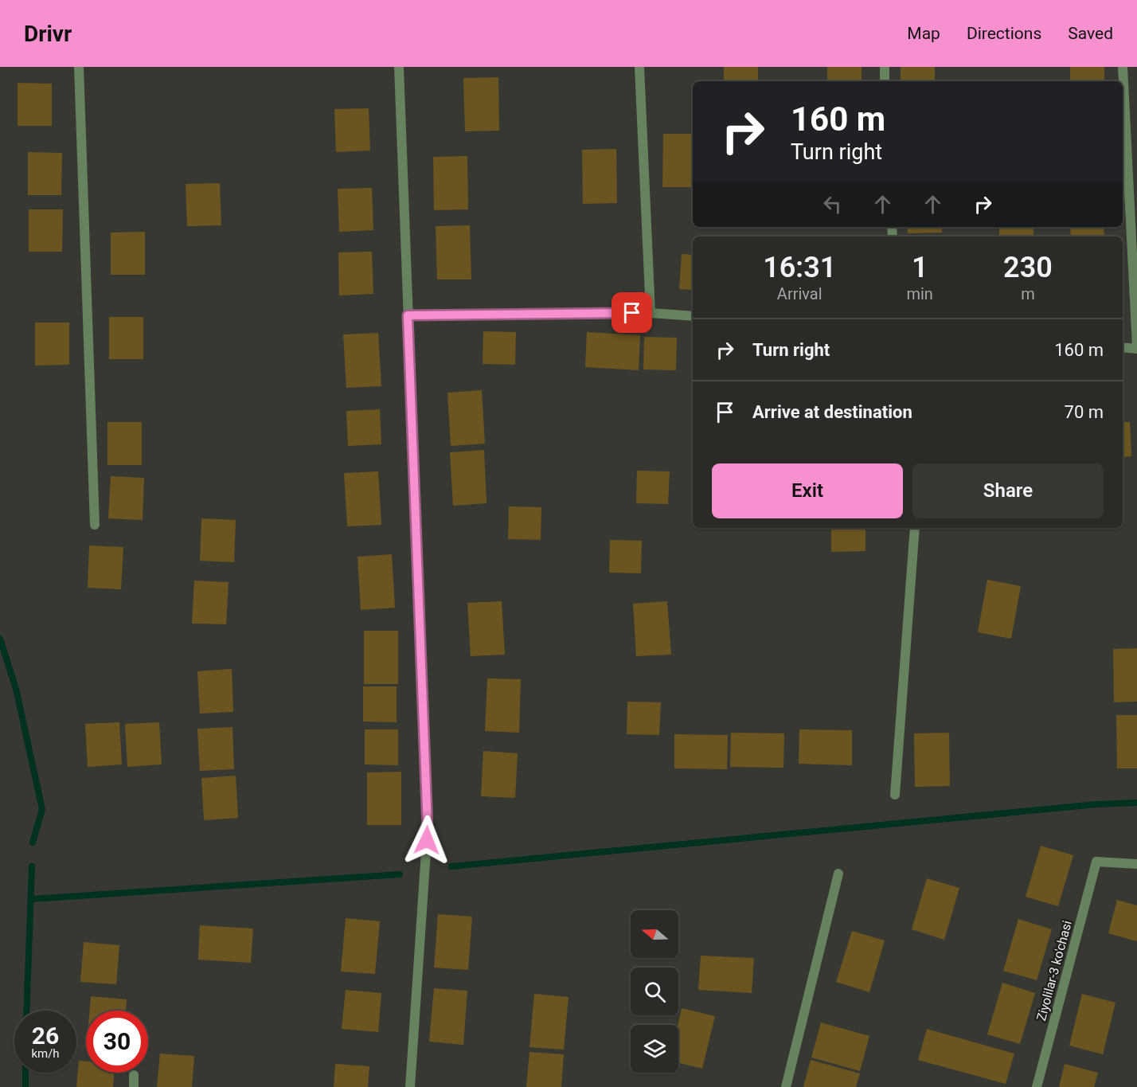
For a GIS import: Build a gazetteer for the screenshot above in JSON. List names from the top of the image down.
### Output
{
  "streets": {
    "street": ["Ziyolilar-3 ko'chasi"]
  },
  "north": "left",
  "page": {
    "header": "Drivr",
    "nav": ["Map", "Directions", "Saved"],
    "turn": ["160 m", "Turn right"],
    "eta": [
      "16:31",
      "Arrival",
      "1",
      "min",
      "230",
      "m"
    ],
    "list": [
      {
        "name": "Turn right",
        "value": "160 m"
      },
      {
        "name": "Arrive at destination",
        "value": "70 m"
      }
    ],
    "buttons": ["Exit", "Share"],
    "speed": "26 km/h",
    "limit": "30"
  }
}
